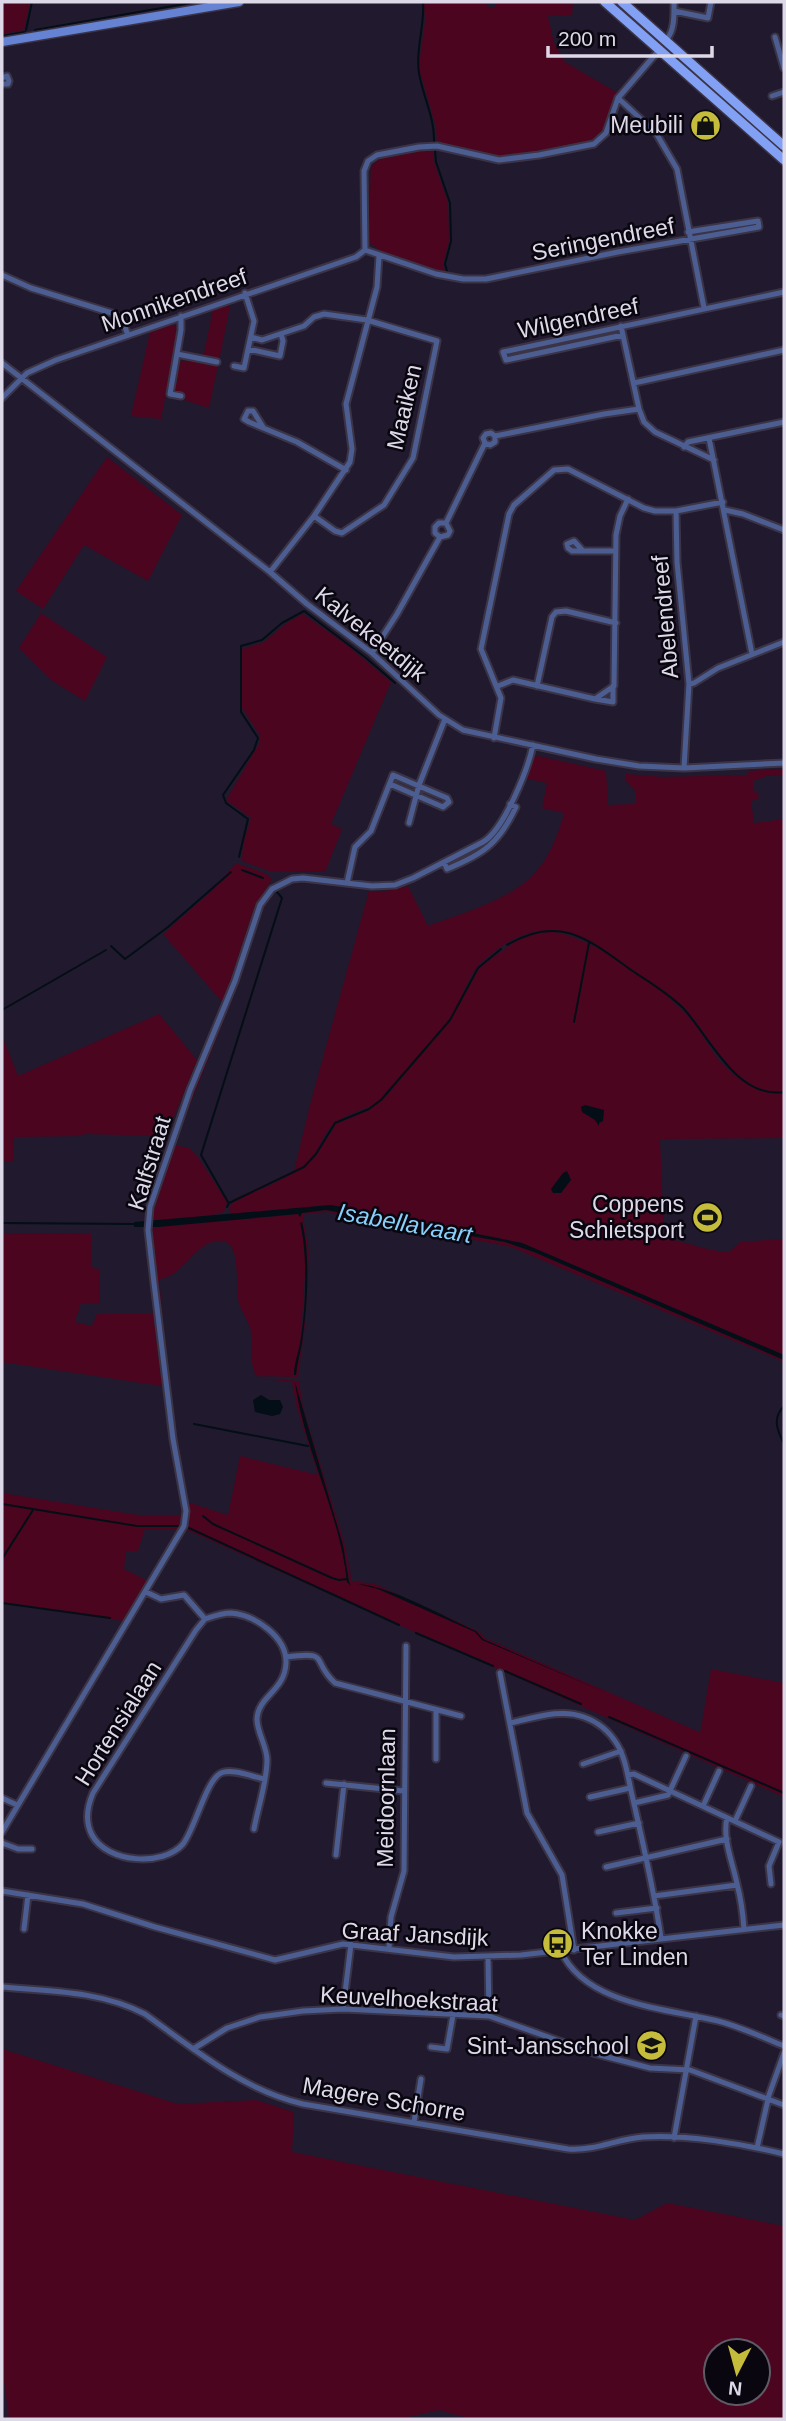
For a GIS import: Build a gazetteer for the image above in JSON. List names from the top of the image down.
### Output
{
  "streets": {
    "street": [
      "Seringendreef",
      "Monnikendreef",
      "Wilgendreef",
      "Maaiken",
      "Abelendreef",
      "Kalvekeetdijk",
      "Kalfstraat",
      "Hortensialaan",
      "Meidoornlaan",
      "Graaf Jansdijk",
      "Keuvelhoekstraat",
      "Magere Schorre"
    ]
  },
  "crossings": [
    ["Seringendreef", "Monnikendreef"],
    ["Monnikendreef", "Kalvekeetdijk"],
    ["Abelendreef", "Kalvekeetdijk"],
    ["Kalvekeetdijk", "Kalfstraat"],
    ["Meidoornlaan", "Graaf Jansdijk"],
    ["Keuvelhoekstraat", "Magere Schorre"]
  ],
  "water": ["Isabellavaart"],
  "places": {
    "shop": ["Meubili"],
    "sports": ["Coppens Schietsport"],
    "bus stop": ["Knokke Ter Linden"],
    "school or university": ["Sint-Jansschool"]
  },
  "scale_bar": "200 m",
  "north": "bottom"
}
